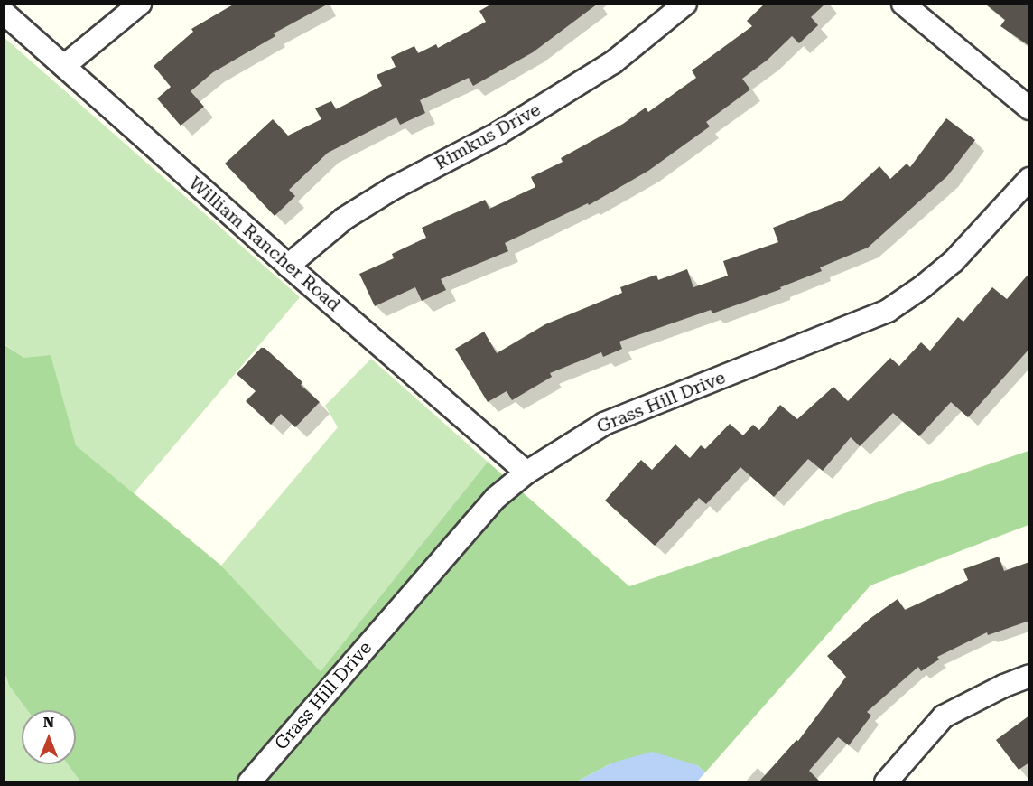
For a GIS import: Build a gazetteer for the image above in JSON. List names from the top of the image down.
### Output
{
  "streets": {
    "street": ["Rimkus Drive", "William Rancher Road", "Grass Hill Drive"]
  },
  "crossings": [
    ["Rimkus Drive", "William Rancher Road"],
    ["William Rancher Road", "Grass Hill Drive"]
  ],
  "north": "top"
}
